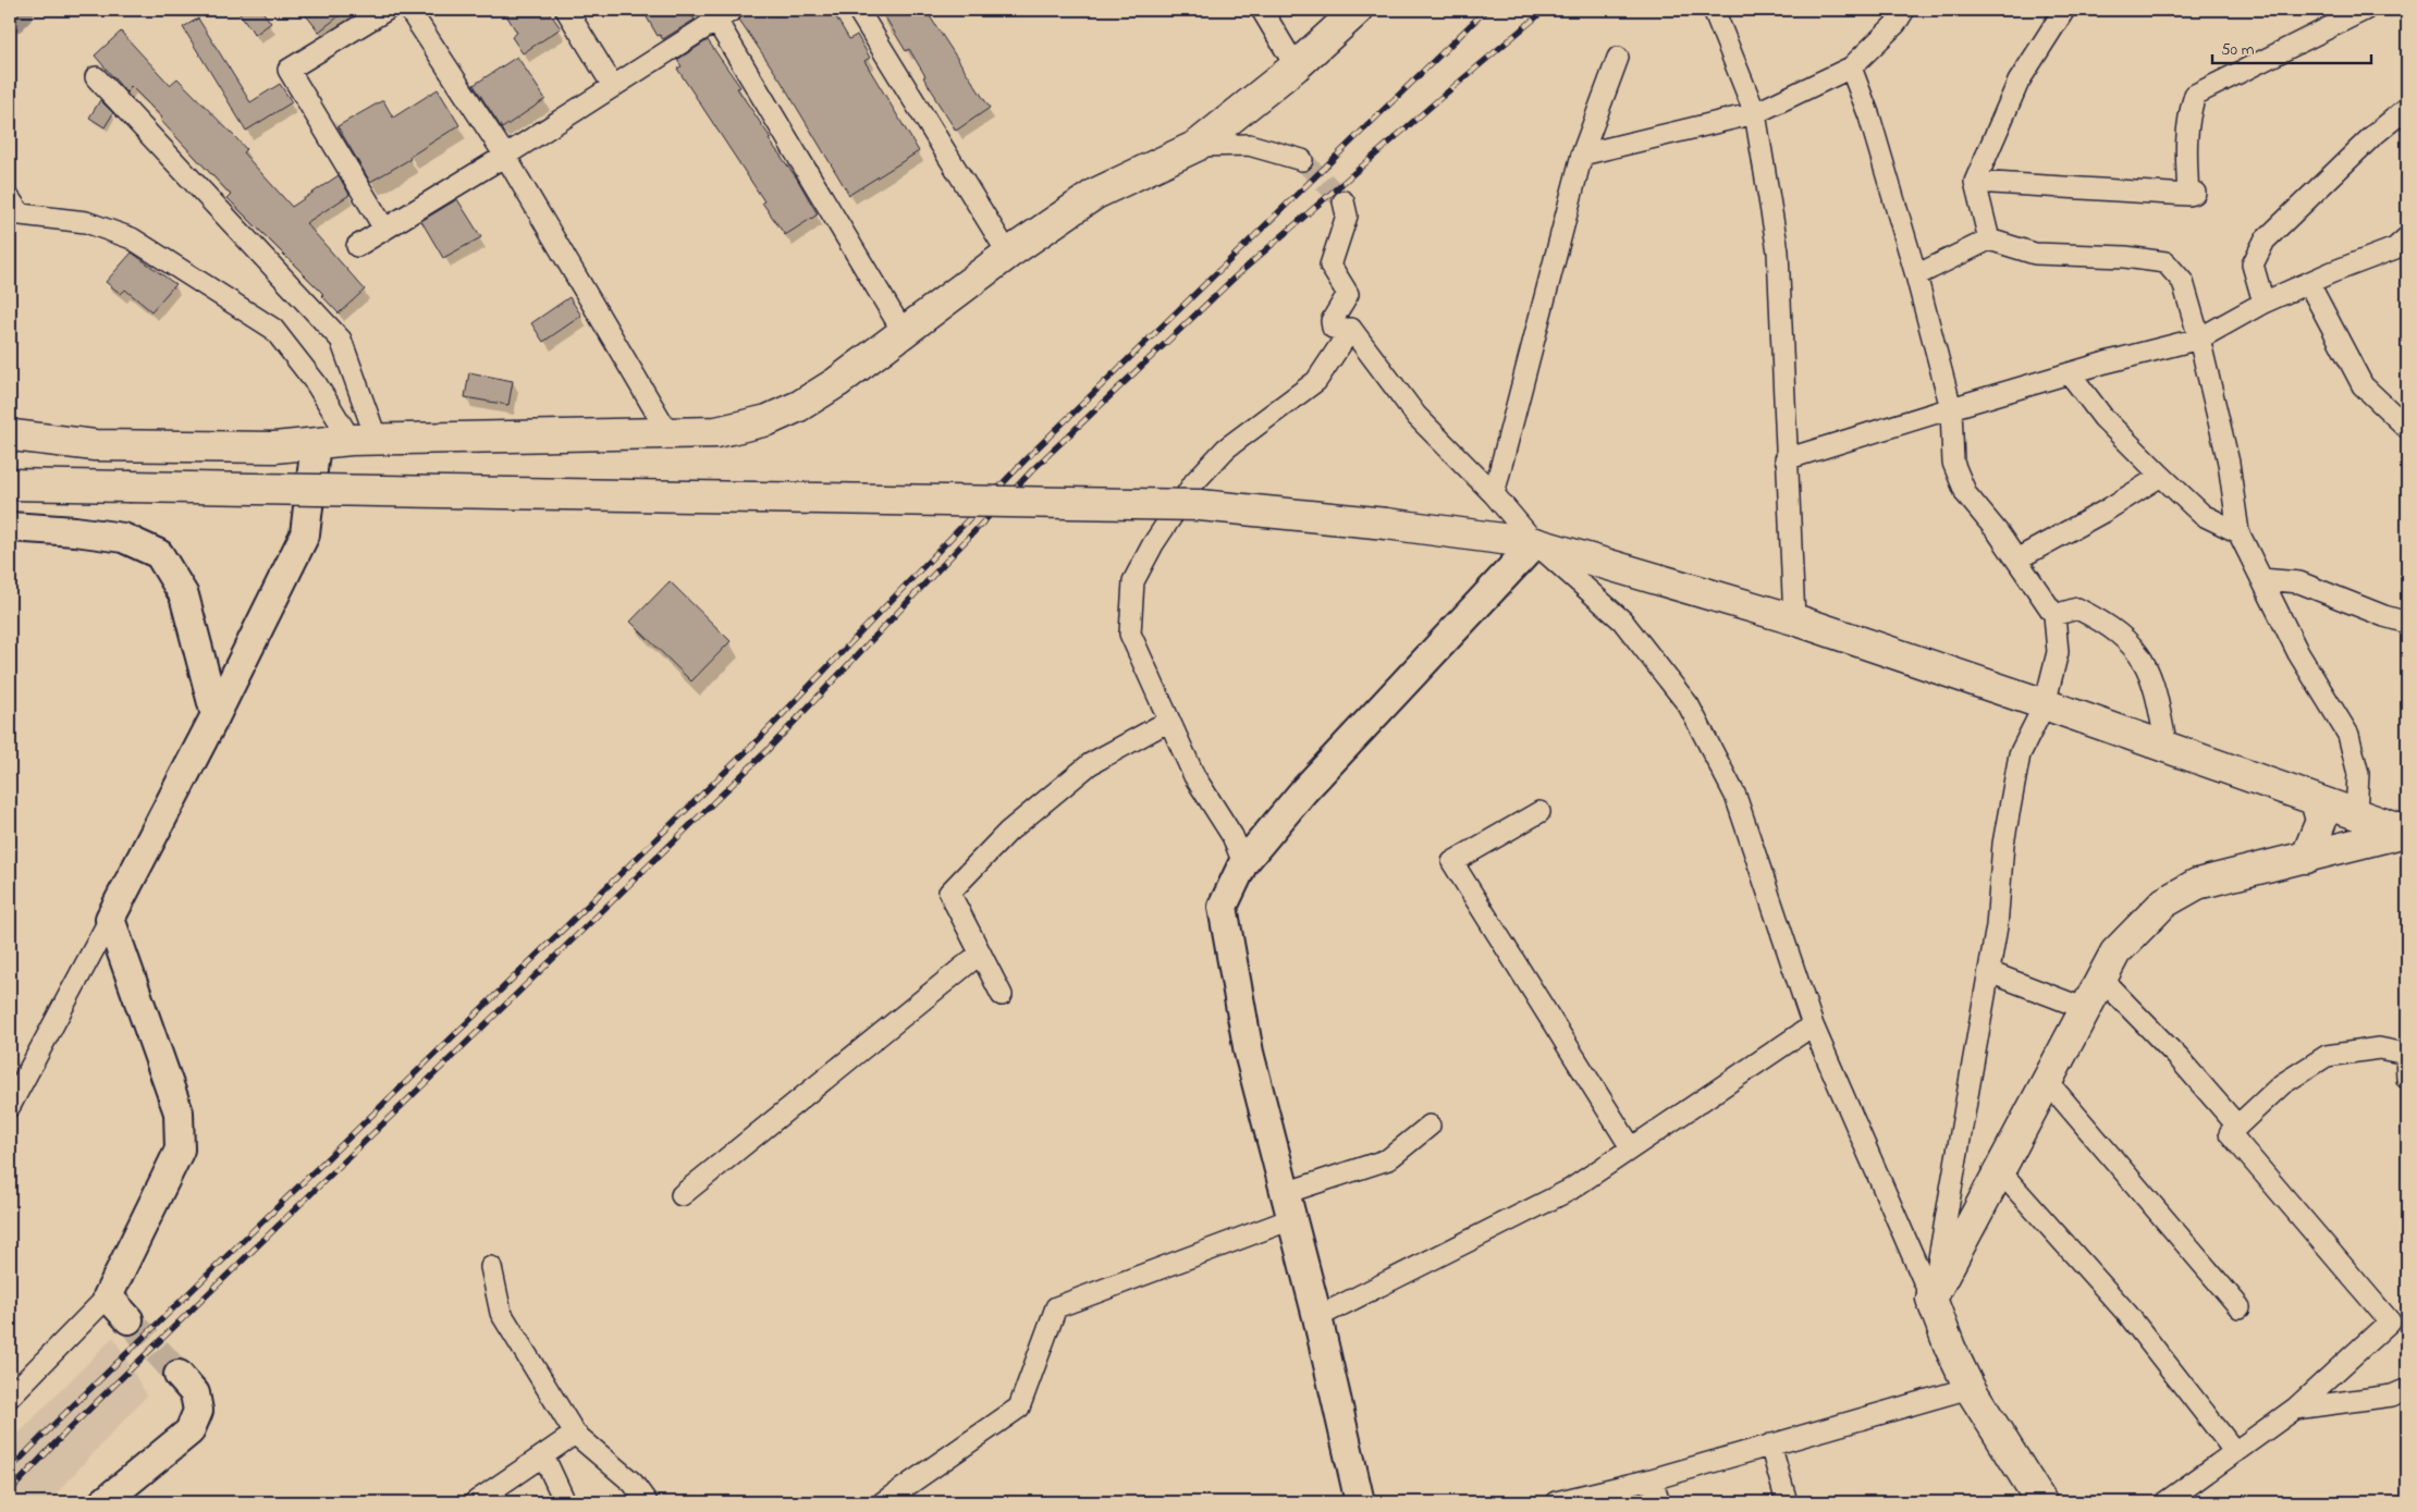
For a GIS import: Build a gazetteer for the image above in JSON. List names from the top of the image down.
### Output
{
  "scale_bar": "50 m"
}
